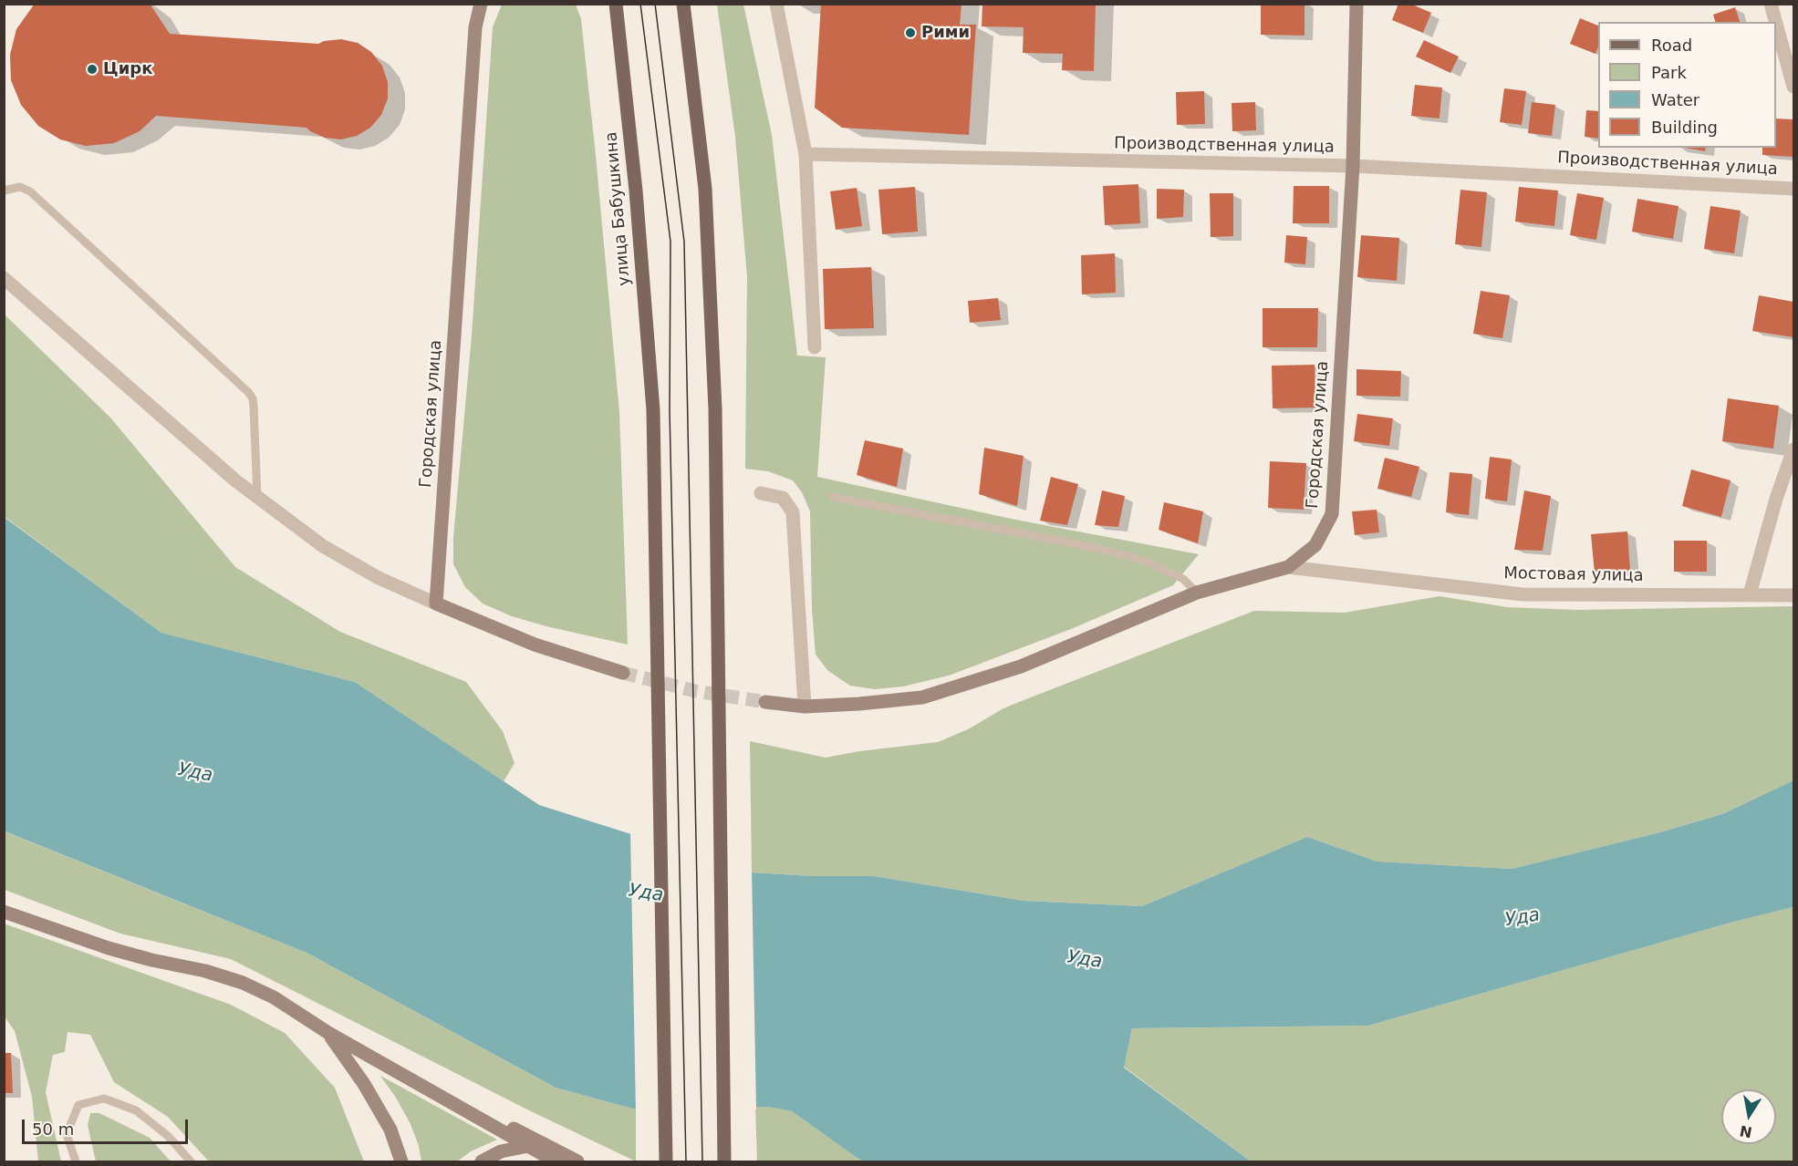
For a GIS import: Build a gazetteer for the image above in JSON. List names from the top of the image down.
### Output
{
  "streets": {
    "main road": ["улица Бабушкина"],
    "street": ["Производственная улица", "Городская улица", "Мостовая улица"]
  },
  "crossings": [
    ["Производственная улица", "Городская улица"],
    ["Городская улица", "Мостовая улица"]
  ],
  "water": ["Уда"],
  "places": ["Рими", "Цирк"],
  "legend": [
    "Road",
    "Park",
    "Water",
    "Building"
  ],
  "scale_bar": "50 m",
  "north": "bottom"
}
